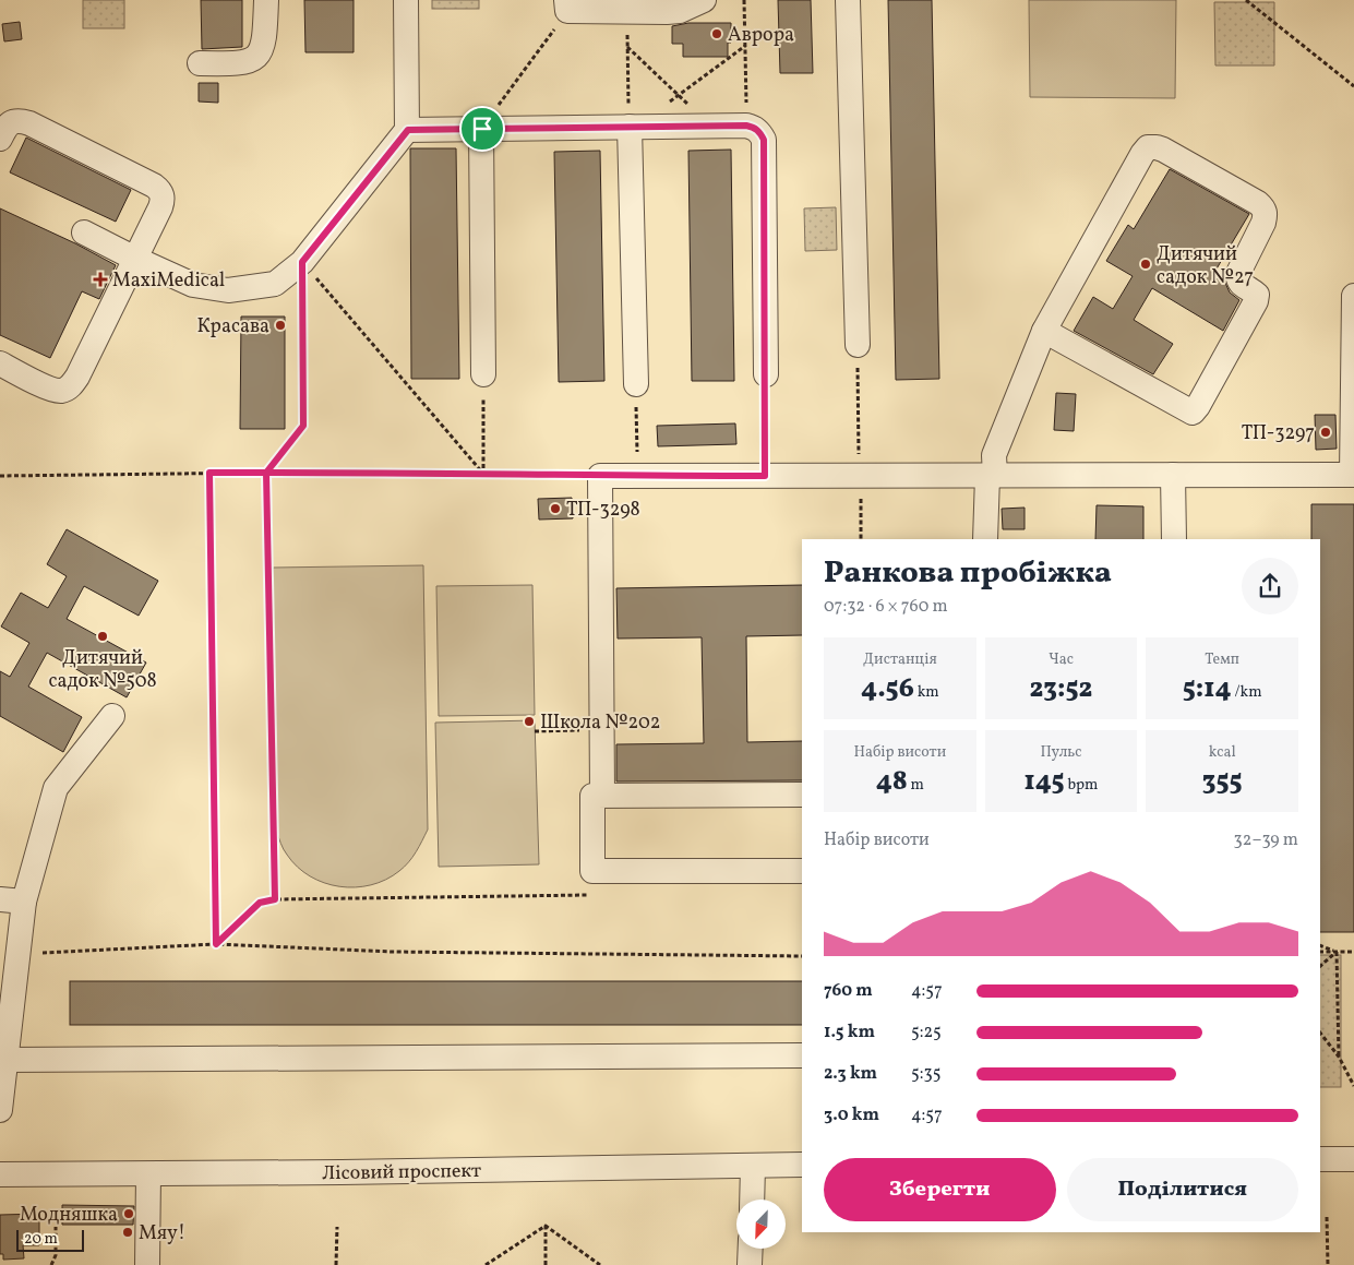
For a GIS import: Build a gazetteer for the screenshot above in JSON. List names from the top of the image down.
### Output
{
  "streets": {
    "street": ["Лісовий проспект"]
  },
  "places": {
    "other": [
      "Аврора",
      "Дитячий садок №27",
      "Красава",
      "ТП-3297",
      "ТП-3298",
      "Дитячий садок №508",
      "Школа №202",
      "Модняшка",
      "Мяу!"
    ],
    "health": ["MaxiMedical"]
  },
  "scale_bar": "20 m",
  "north": "bottom left",
  "page": {
    "heading": ["Ранкова пробіжка", "07:32 · 6 × 760 m"],
    "stats": [
      ["Дистанція", "4.56 km"],
      ["Час", "23:52"],
      ["Темп", "5:14 /km"],
      ["Набір висоти", "48 m"],
      ["Пульс", "145 bpm"],
      ["kcal", "355"]
    ],
    "chart": ["Набір висоти", "32–39 m"],
    "list": [
      {
        "name": "760 m",
        "note": "4:57"
      },
      {
        "name": "1.5 km",
        "note": "5:25"
      },
      {
        "name": "2.3 km",
        "note": "5:35"
      },
      {
        "name": "3.0 km",
        "note": "4:57"
      }
    ],
    "buttons": ["Зберегти", "Поділитися"],
    "scale": "20 m"
  }
}
